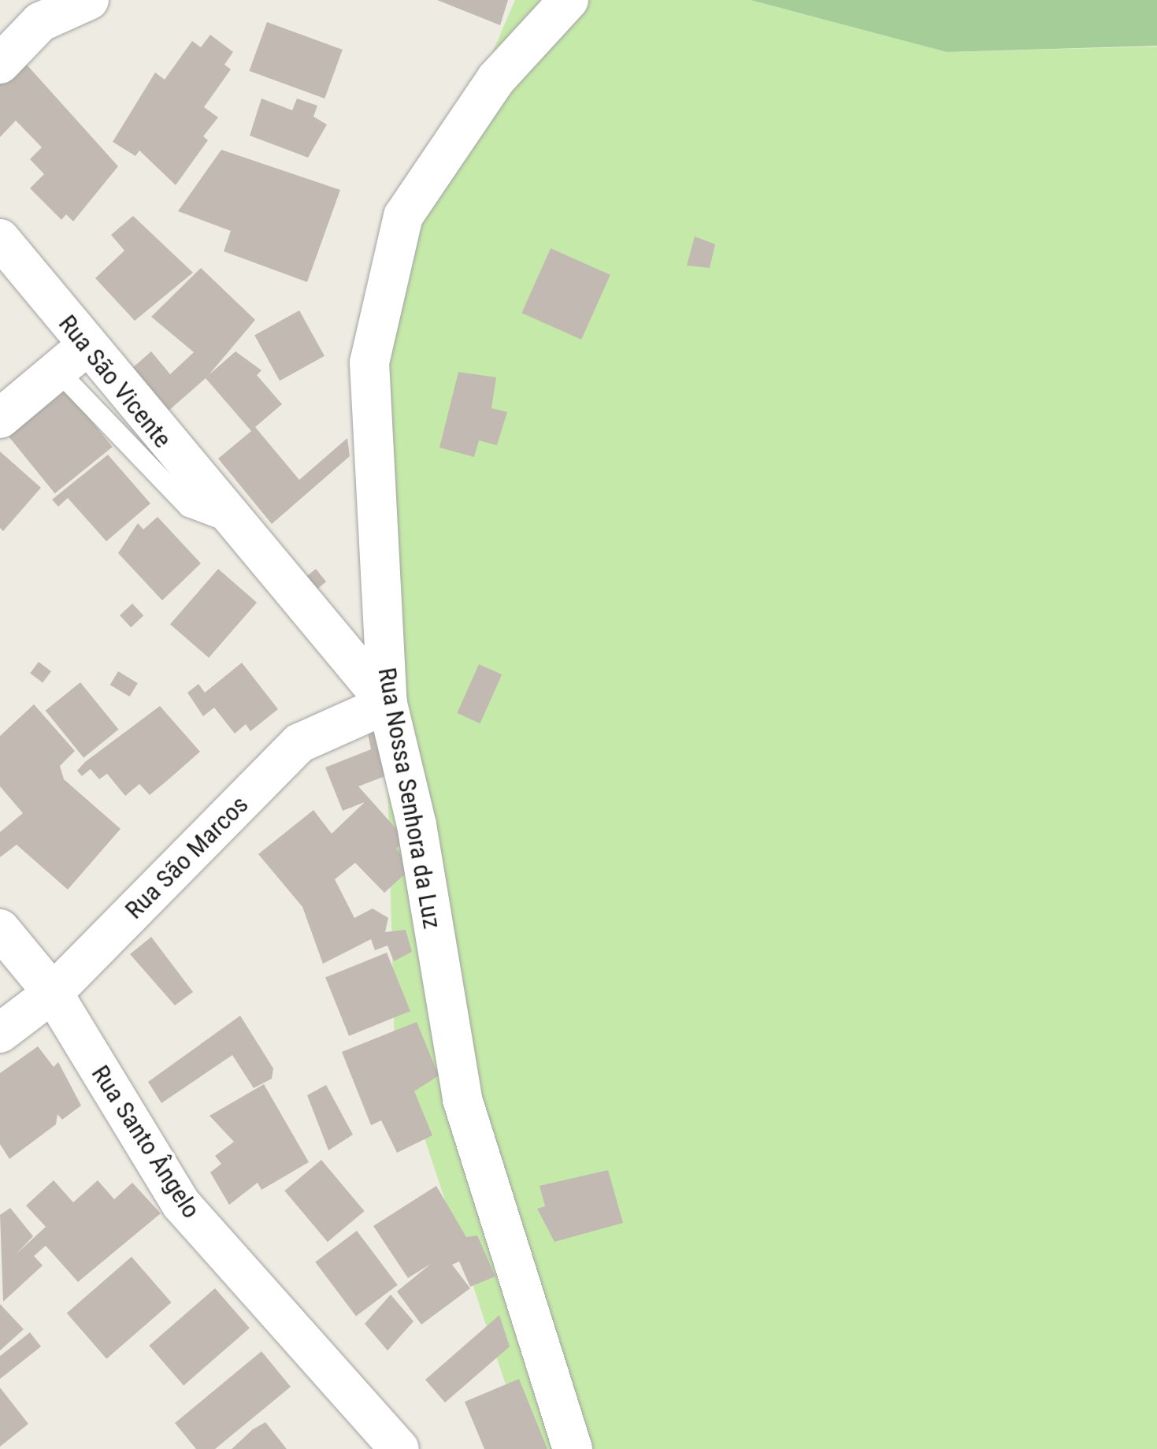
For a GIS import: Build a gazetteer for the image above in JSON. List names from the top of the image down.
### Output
{
  "streets": {
    "street": [
      "Rua São Vicente",
      "Rua Nossa Senhora da Luz",
      "Rua São Marcos",
      "Rua Santo Ângelo"
    ]
  },
  "crossings": [
    ["Rua São Vicente", "Rua Nossa Senhora da Luz"],
    ["Rua São Vicente", "Rua São Marcos"],
    ["Rua Nossa Senhora da Luz", "Rua São Marcos"],
    ["Rua São Marcos", "Rua Santo Ângelo"]
  ]
}
